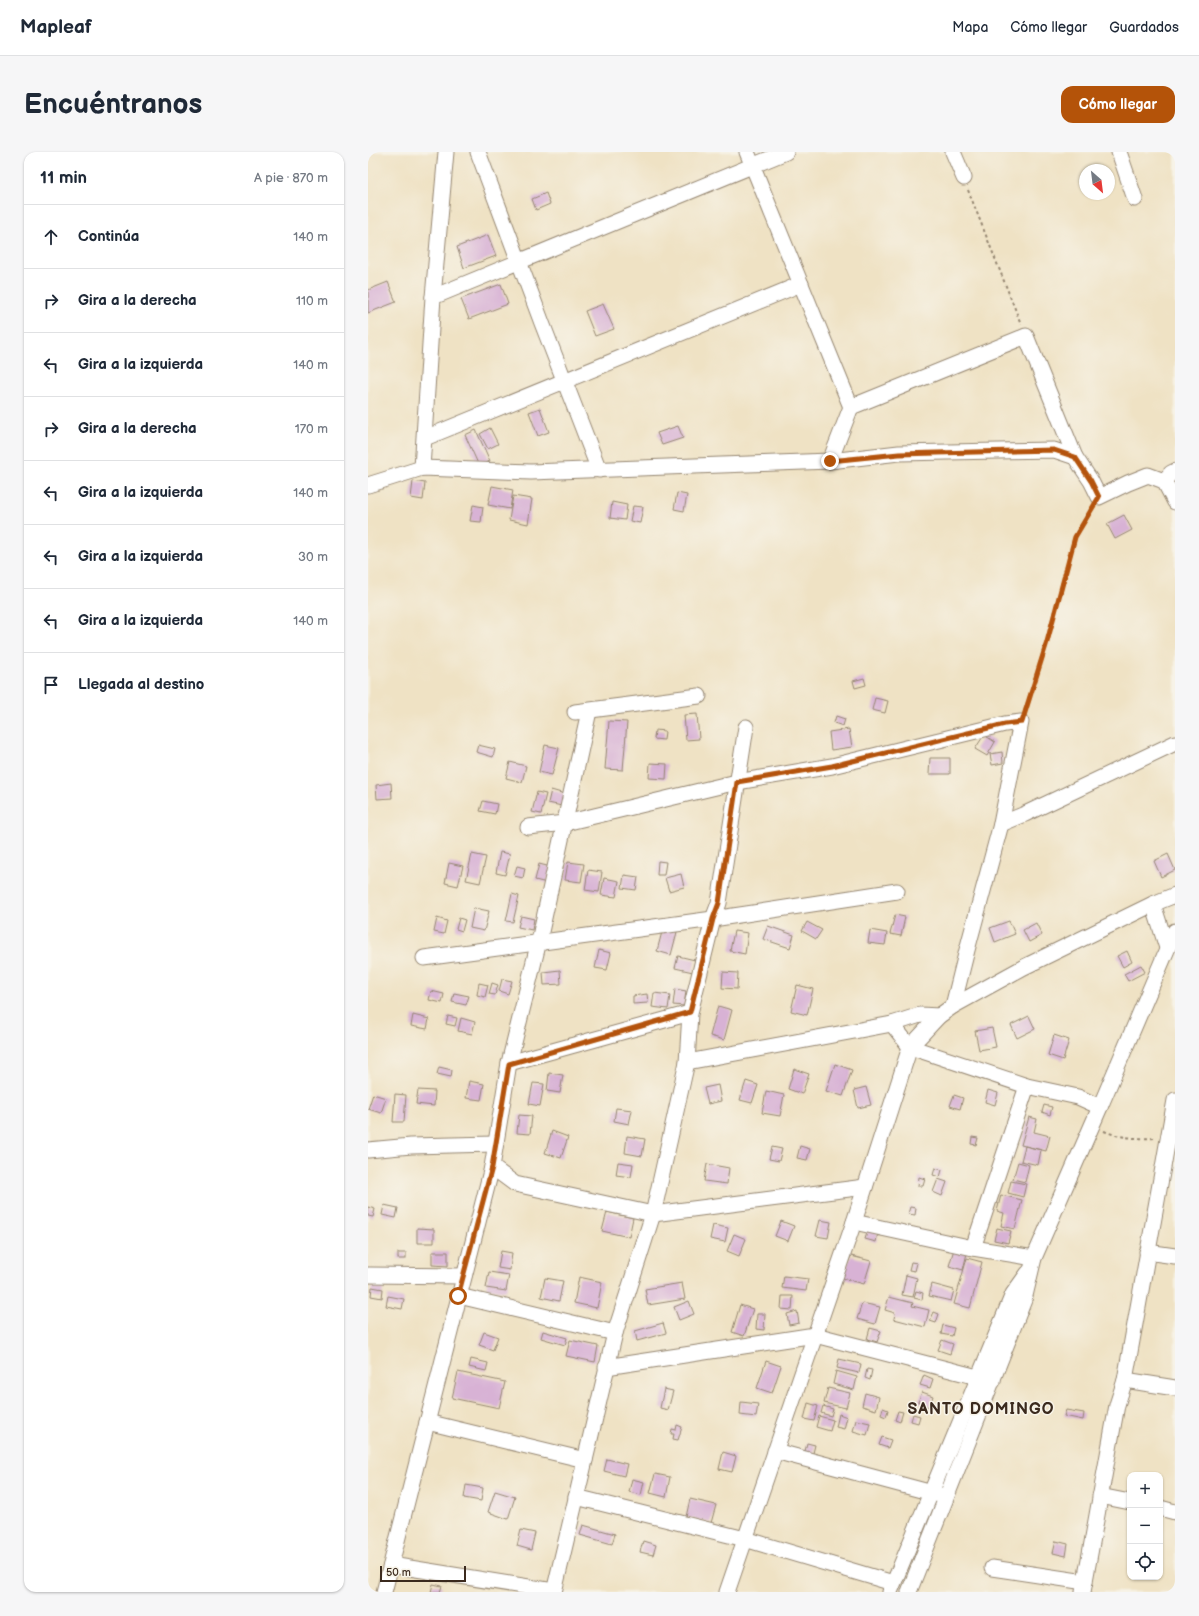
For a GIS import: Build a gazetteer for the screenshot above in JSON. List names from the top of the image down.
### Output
{
  "districts": ["SANTO DOMINGO"],
  "scale_bar": "50 m",
  "north": "bottom right",
  "page": {
    "header": "Mapleaf",
    "nav": ["Mapa", "Cómo llegar", "Guardados"],
    "buttons": "Cómo llegar",
    "title": "Encuéntranos",
    "heading": ["11 min", "A pie · 870 m"],
    "list": [
      ["Continúa", "140 m"],
      ["Gira a la derecha", "110 m"],
      ["Gira a la izquierda", "140 m"],
      ["Gira a la derecha", "170 m"],
      ["Gira a la izquierda", "140 m"],
      ["Gira a la izquierda", "30 m"],
      ["Gira a la izquierda", "140 m"],
      "Llegada al destino"
    ],
    "map_buttons": ["+", "−"],
    "scale": "50 m"
  }
}
